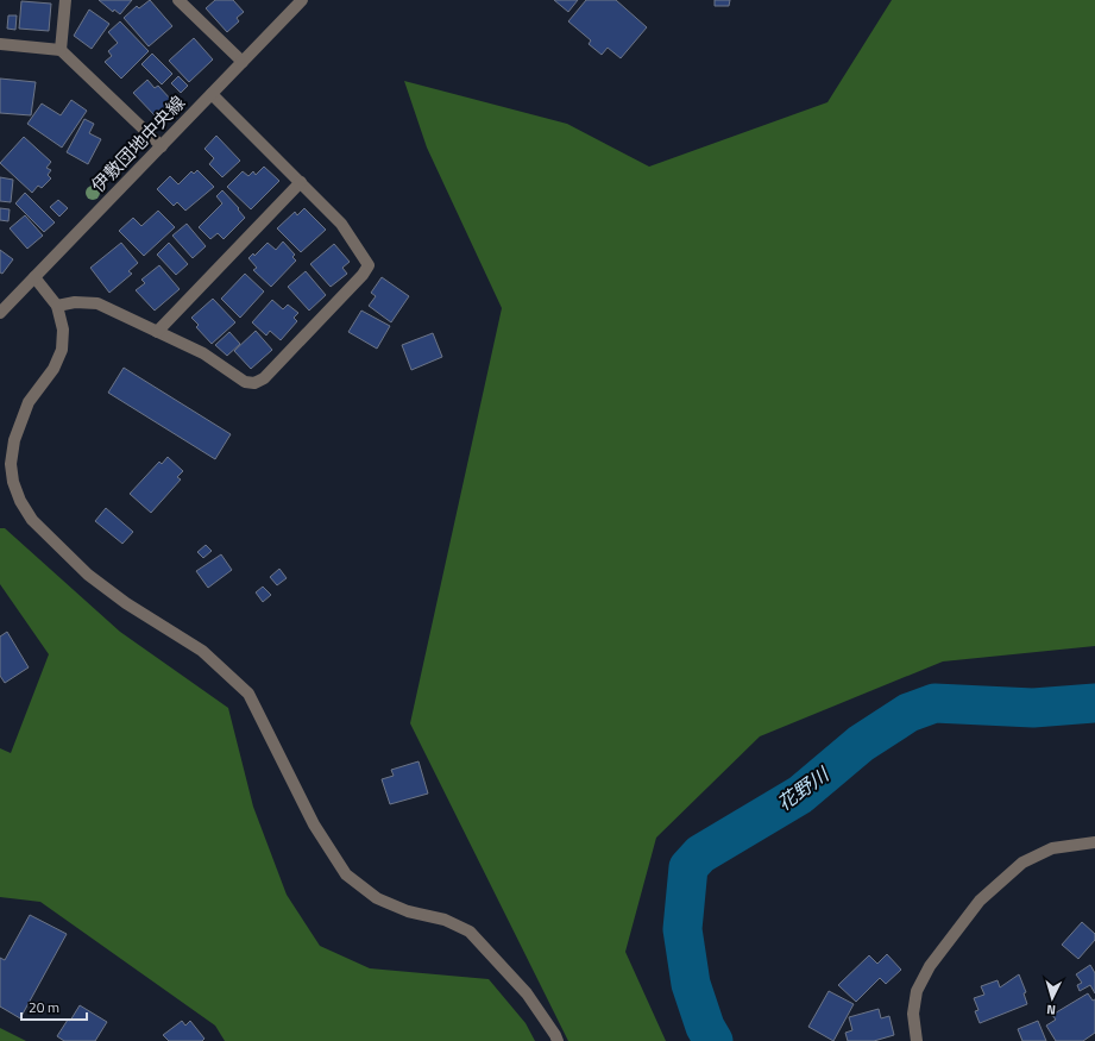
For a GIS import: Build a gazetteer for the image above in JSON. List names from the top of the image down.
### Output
{
  "streets": {
    "street": ["伊敷団地中央線"]
  },
  "water": ["花野川"],
  "scale_bar": "20 m",
  "north": "bottom"
}
